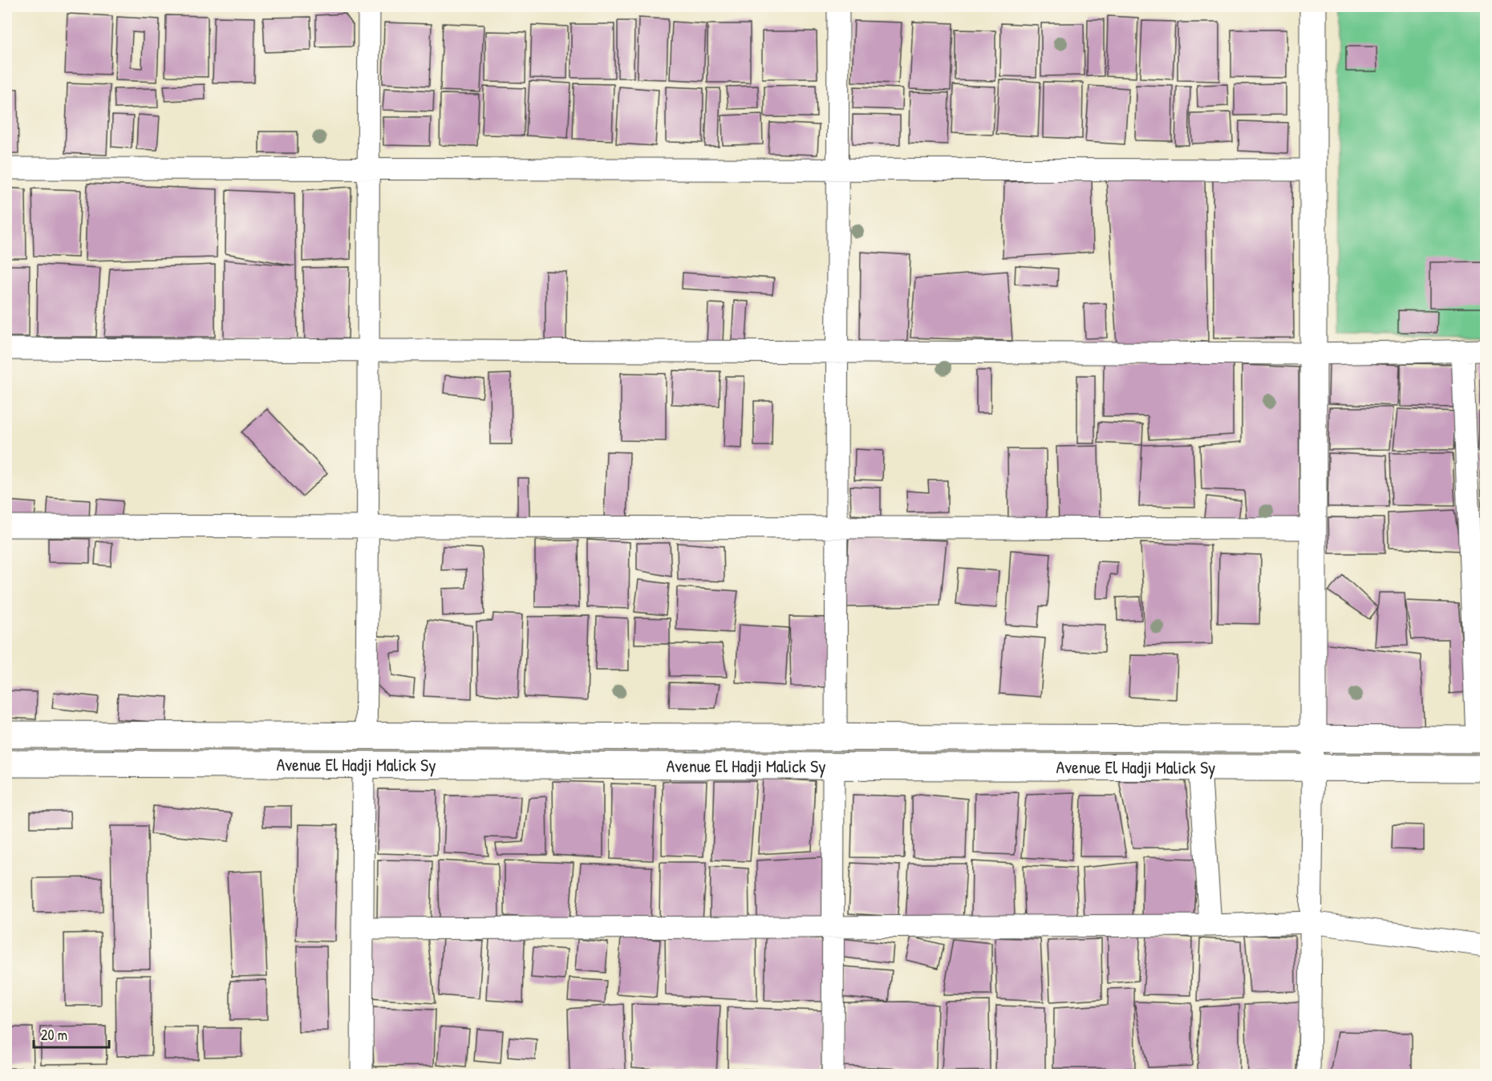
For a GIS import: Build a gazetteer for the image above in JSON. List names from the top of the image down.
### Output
{
  "streets": {
    "street": ["Avenue El Hadji Malick Sy"]
  },
  "scale_bar": "20 m"
}
